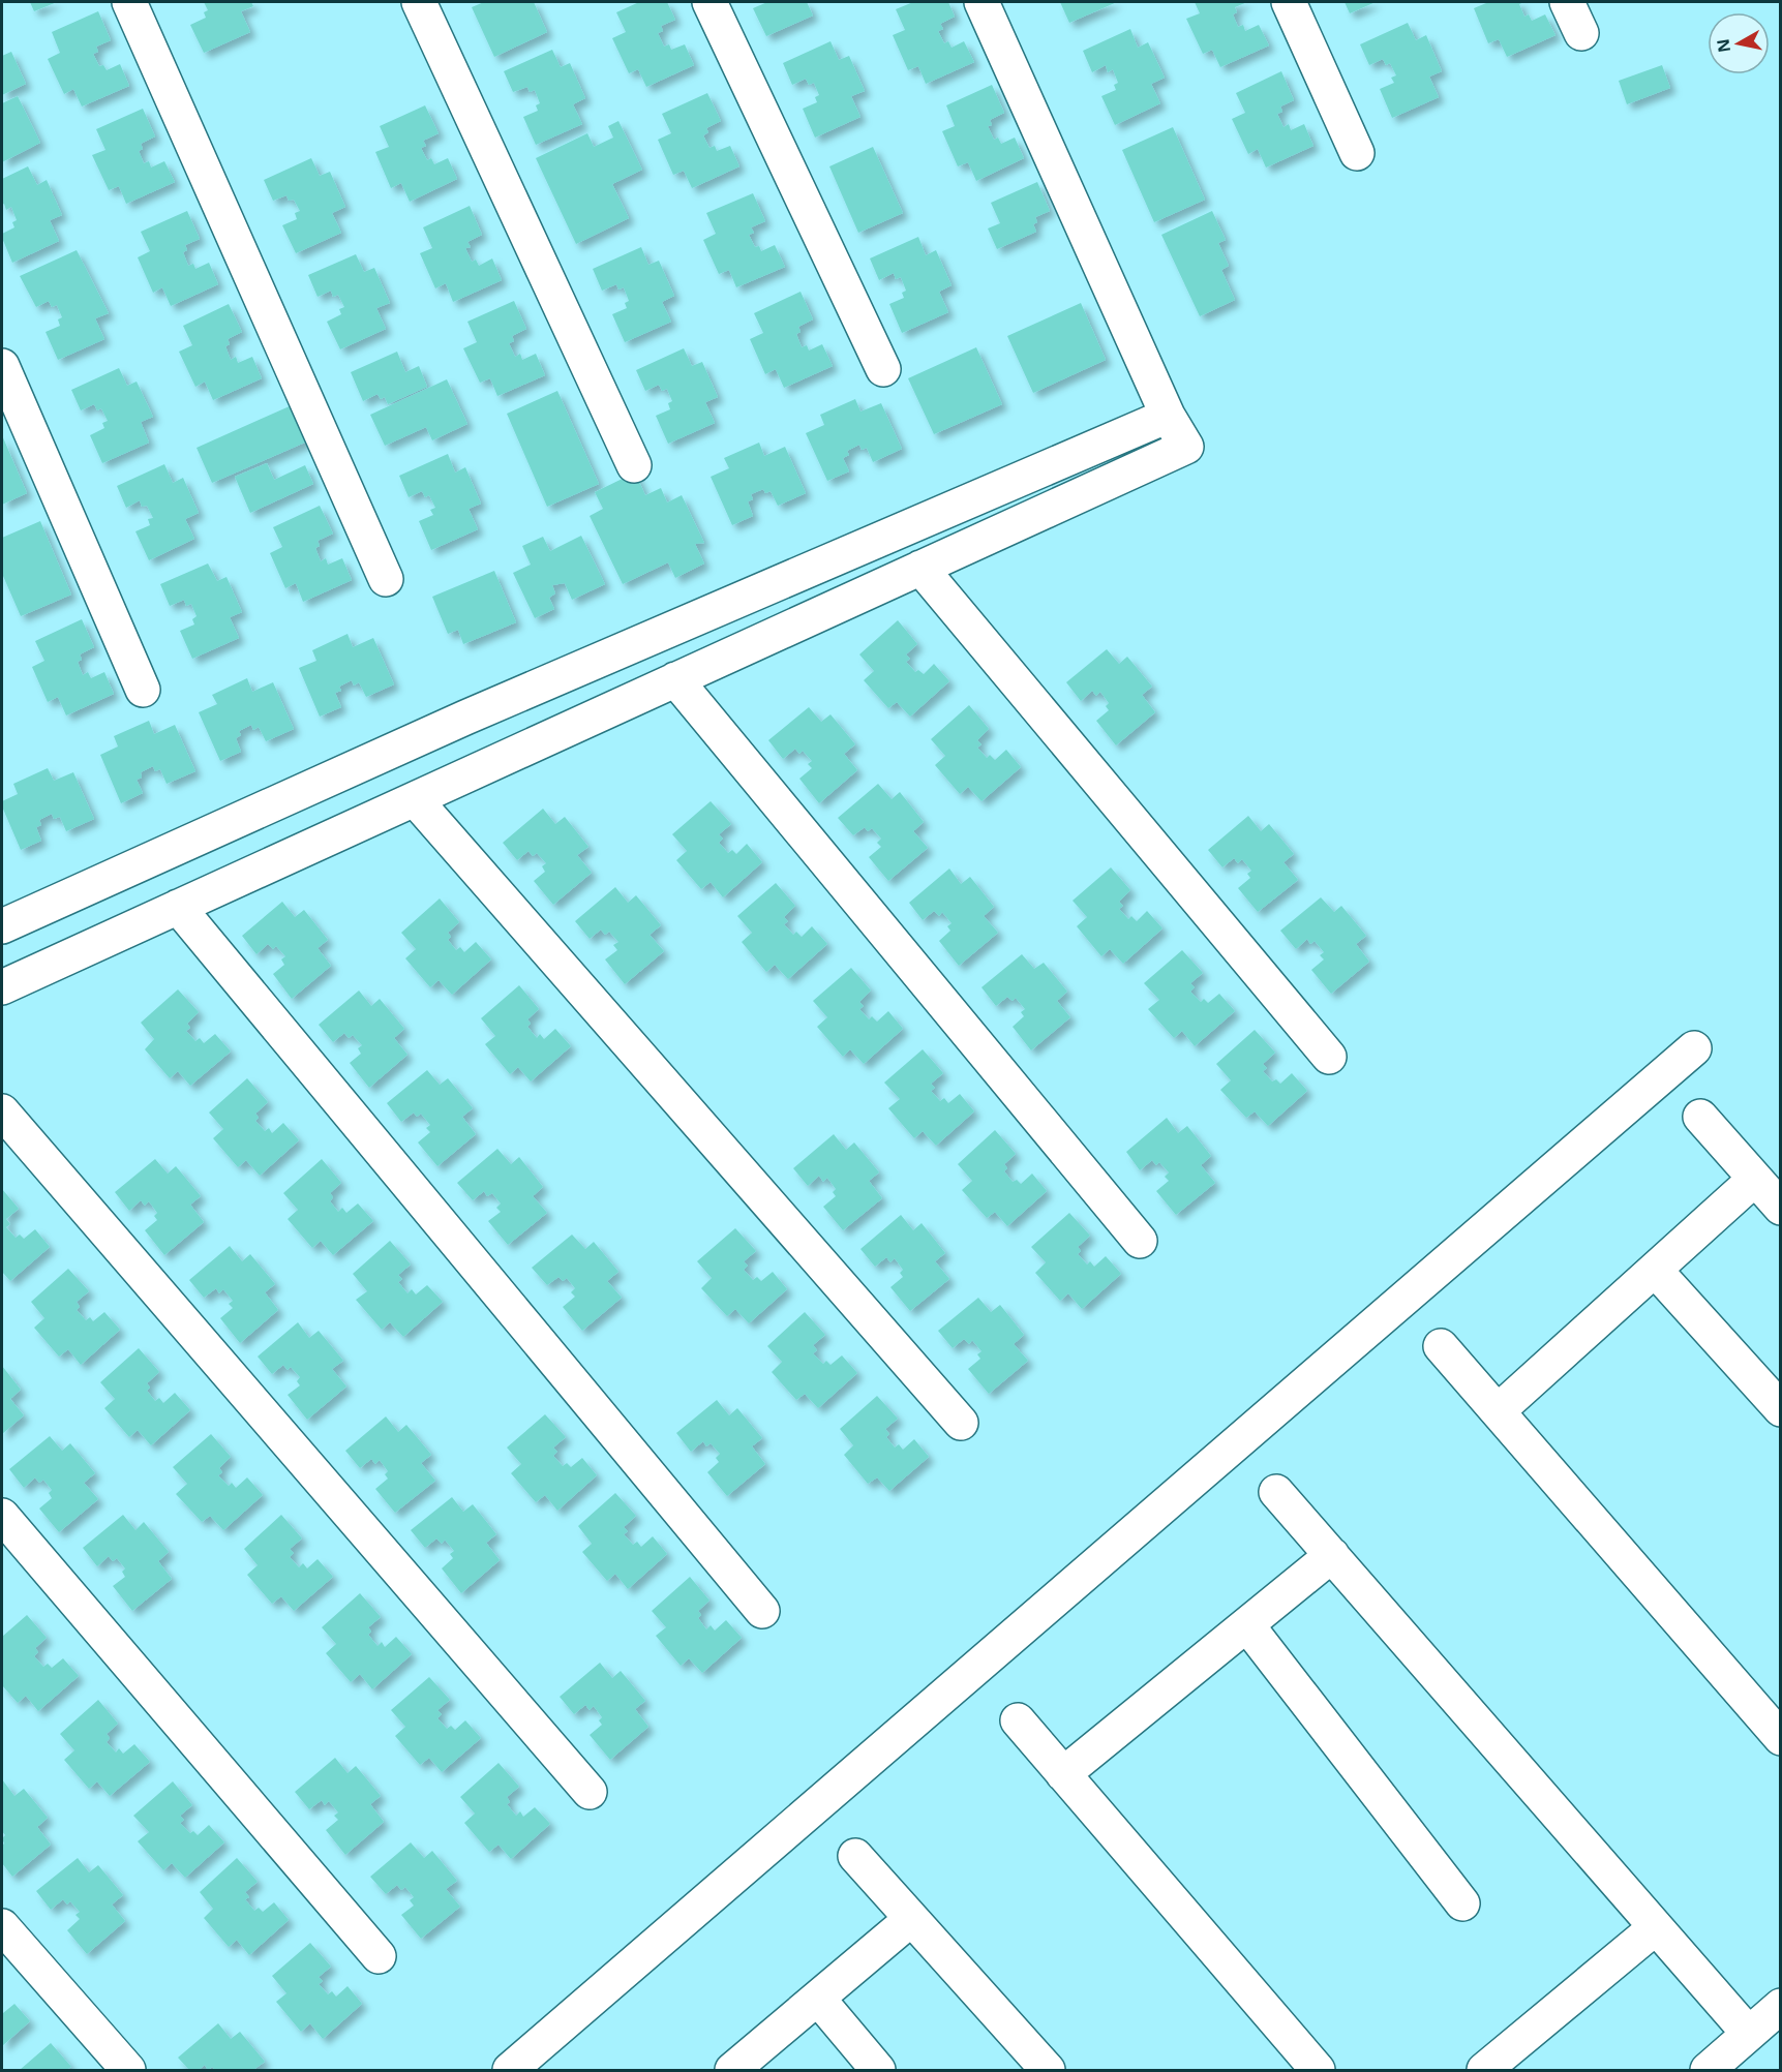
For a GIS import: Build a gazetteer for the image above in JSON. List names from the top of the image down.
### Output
{
  "north": "left"
}
